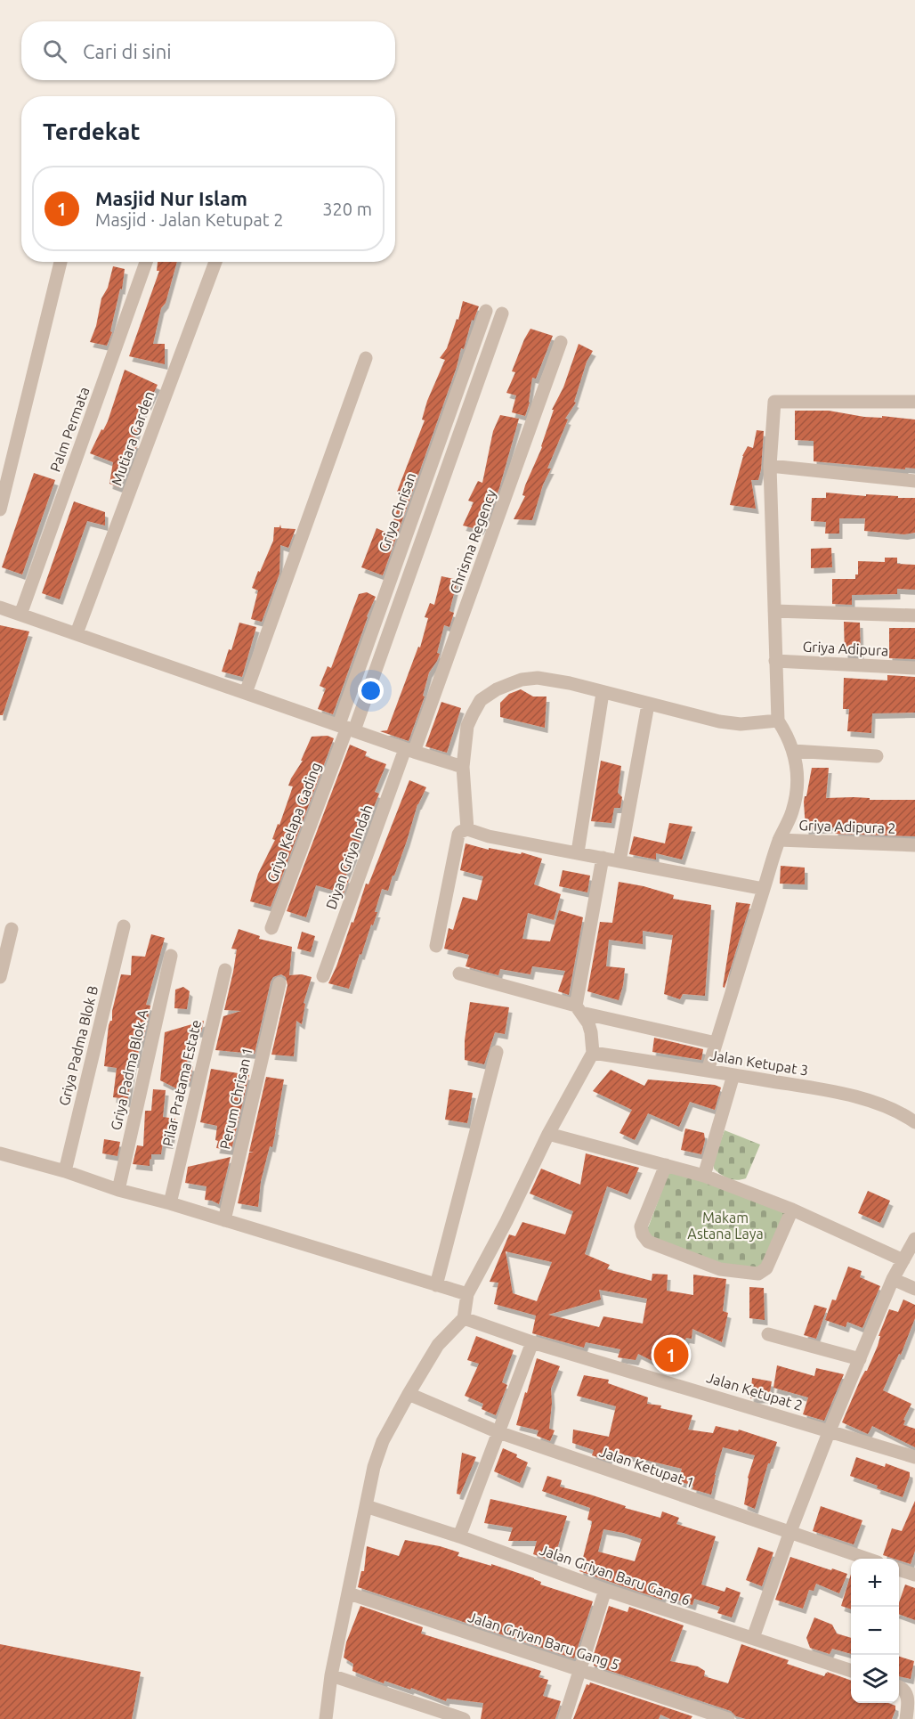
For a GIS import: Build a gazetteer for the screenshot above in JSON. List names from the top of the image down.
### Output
{
  "streets": {
    "street": [
      "Palm Permata",
      "Mutiara Garden",
      "Griya Chrisan",
      "Chrisma Regency",
      "Griya Adipura",
      "Griya Kelapa Gading",
      "Griya Adipura 2",
      "Diyan Griya Indah",
      "Griya Padma Blok B",
      "Jalan Ketupat 3",
      "Griya Padma Blok A",
      "Pilar Pratama Estate",
      "Perum Chrisan 1",
      "Jalan Ketupat 2",
      "Jalan Ketupat 1",
      "Jalan Griyan Baru Gang 6",
      "Jalan Griyan Baru Gang 5"
    ]
  },
  "crossings": [
    ["Griya Chrisan", "Griya Kelapa Gading"],
    ["Chrisma Regency", "Diyan Griya Indah"]
  ],
  "parks": ["Makam Astana Laya"],
  "page": {
    "search": "Cari di sini",
    "heading": "Terdekat",
    "list": [
      {
        "mark": "1",
        "name": "Masjid Nur Islam",
        "note": "Masjid · Jalan Ketupat 2",
        "value": "320 m"
      }
    ],
    "pins": "1",
    "map_buttons": ["+", "−"]
  }
}
